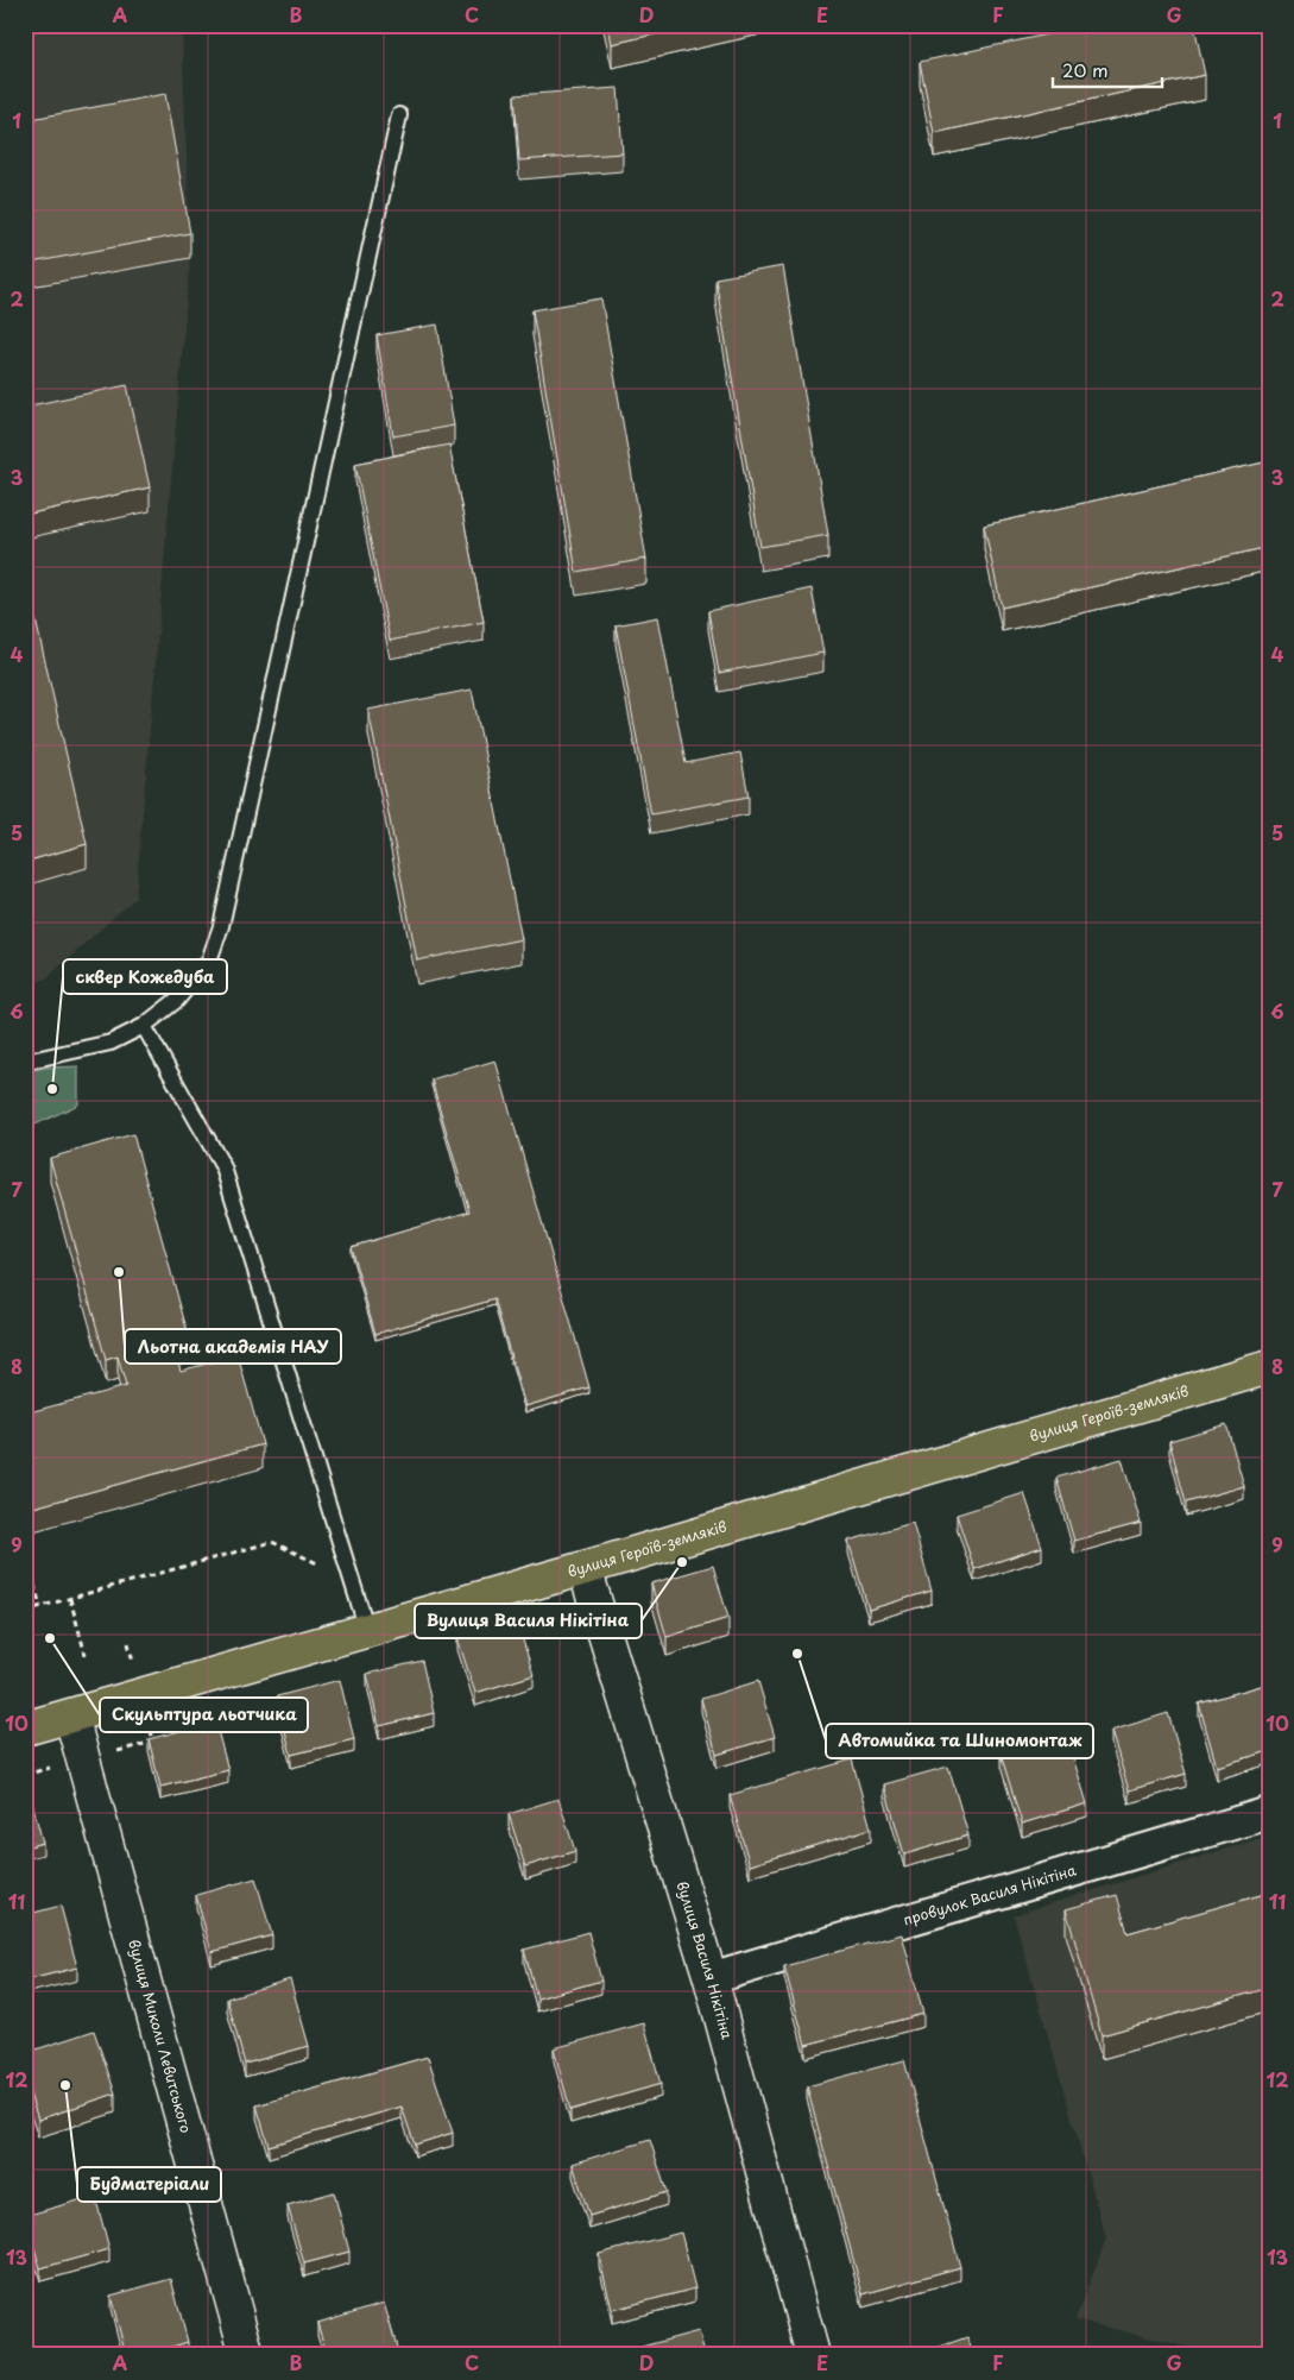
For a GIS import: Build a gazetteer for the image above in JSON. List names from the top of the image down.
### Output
{
  "streets": {
    "main road": ["вулиця Героїв-земляків"],
    "street": ["провулок Василя Нікітіна", "вулиця Василя Нікітіна", "вулиця Миколи Левитського"]
  },
  "crossings": [
    ["вулиця Героїв-земляків", "вулиця Василя Нікітіна"],
    ["вулиця Героїв-земляків", "вулиця Миколи Левитського"],
    ["провулок Василя Нікітіна", "вулиця Василя Нікітіна"]
  ],
  "places": [
    "сквер Кожедуба",
    "Льотна академія НАУ",
    "Вулиця Василя Нікітіна",
    "Скульптура льотчика",
    "Автомийка та Шиномонтаж",
    "Будматеріали"
  ],
  "scale_bar": "20 m",
  "grid": {
    "columns": [
      "A",
      "B",
      "C",
      "D",
      "E",
      "F",
      "G"
    ],
    "rows": [
      "1",
      "2",
      "3",
      "4",
      "5",
      "6",
      "7",
      "8",
      "9",
      "10",
      "11",
      "12",
      "13"
    ]
  }
}
